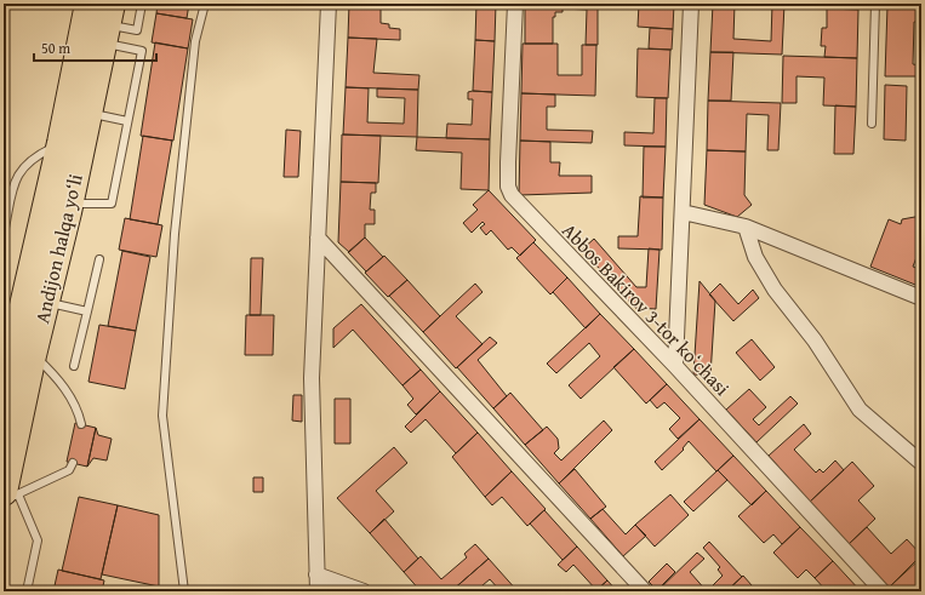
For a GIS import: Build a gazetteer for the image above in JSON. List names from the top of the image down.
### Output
{
  "streets": {
    "highway": ["Andijon halqa yo‘li"],
    "street": ["Abbos Bakirov 3-tor koʻchasi"]
  },
  "scale_bar": "50 m"
}
